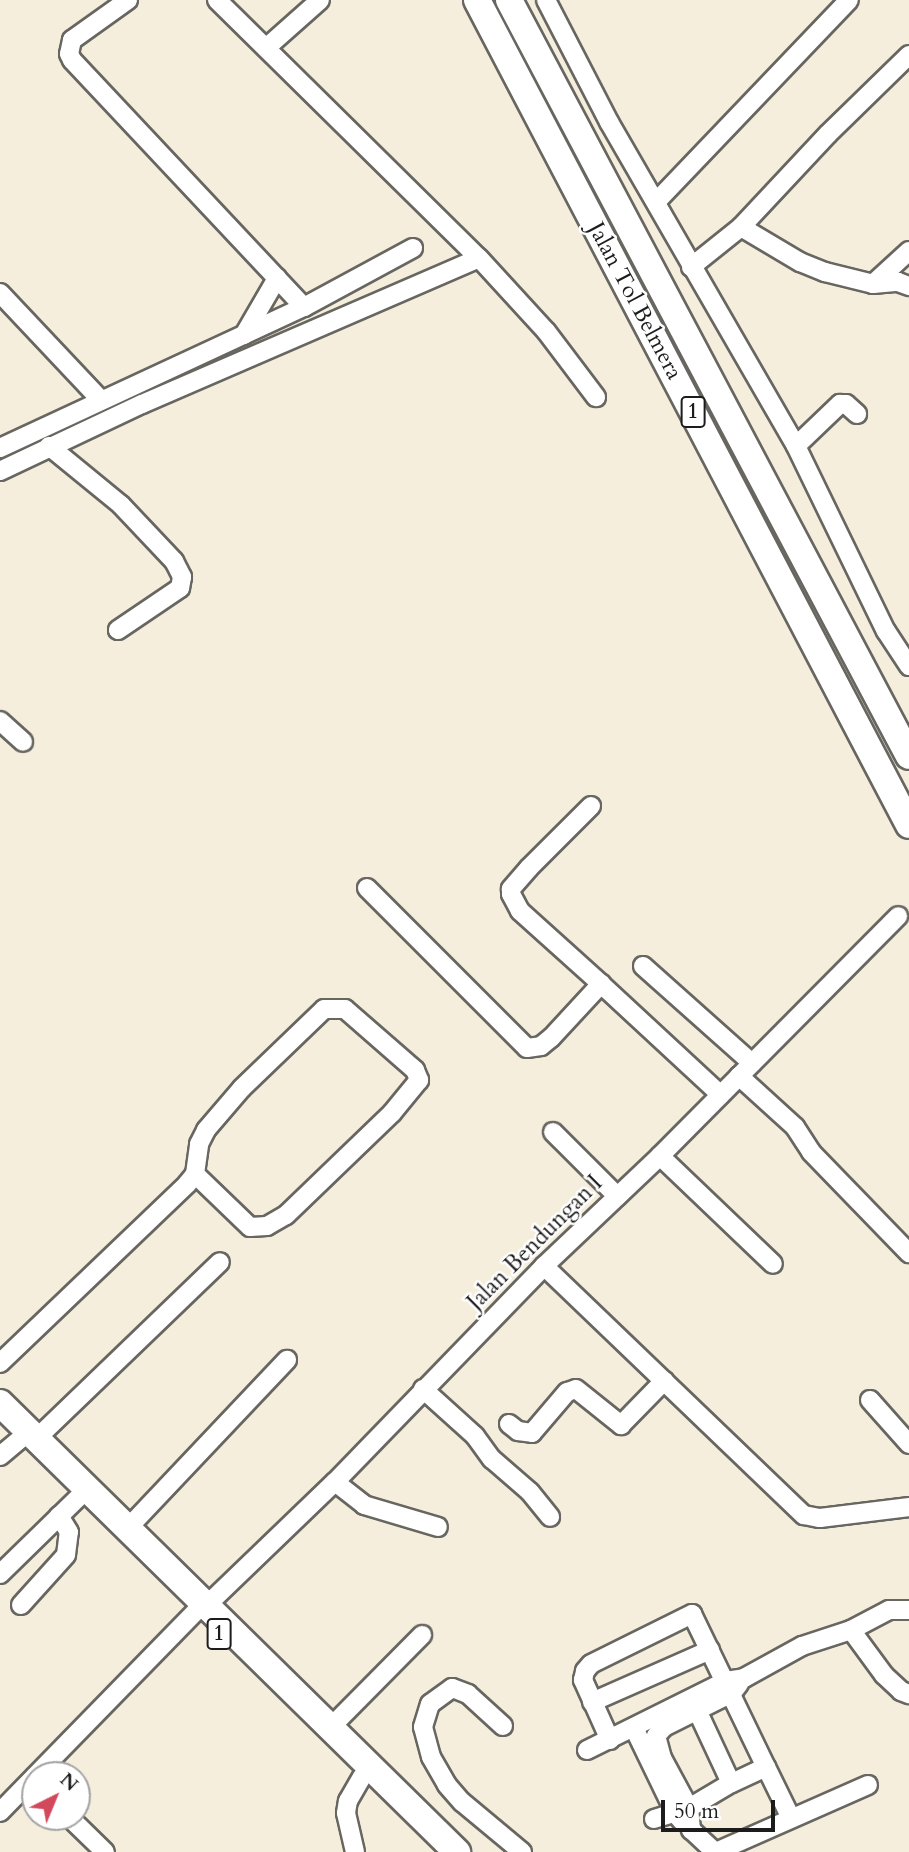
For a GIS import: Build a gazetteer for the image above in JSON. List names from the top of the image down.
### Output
{
  "streets": {
    "highway": ["Jalan Tol Belmera", "1"],
    "street": ["Jalan Bendungan I"]
  },
  "crossings": [
    ["1", "Jalan Bendungan I"]
  ],
  "scale_bar": "50 m",
  "north": "top right"
}
